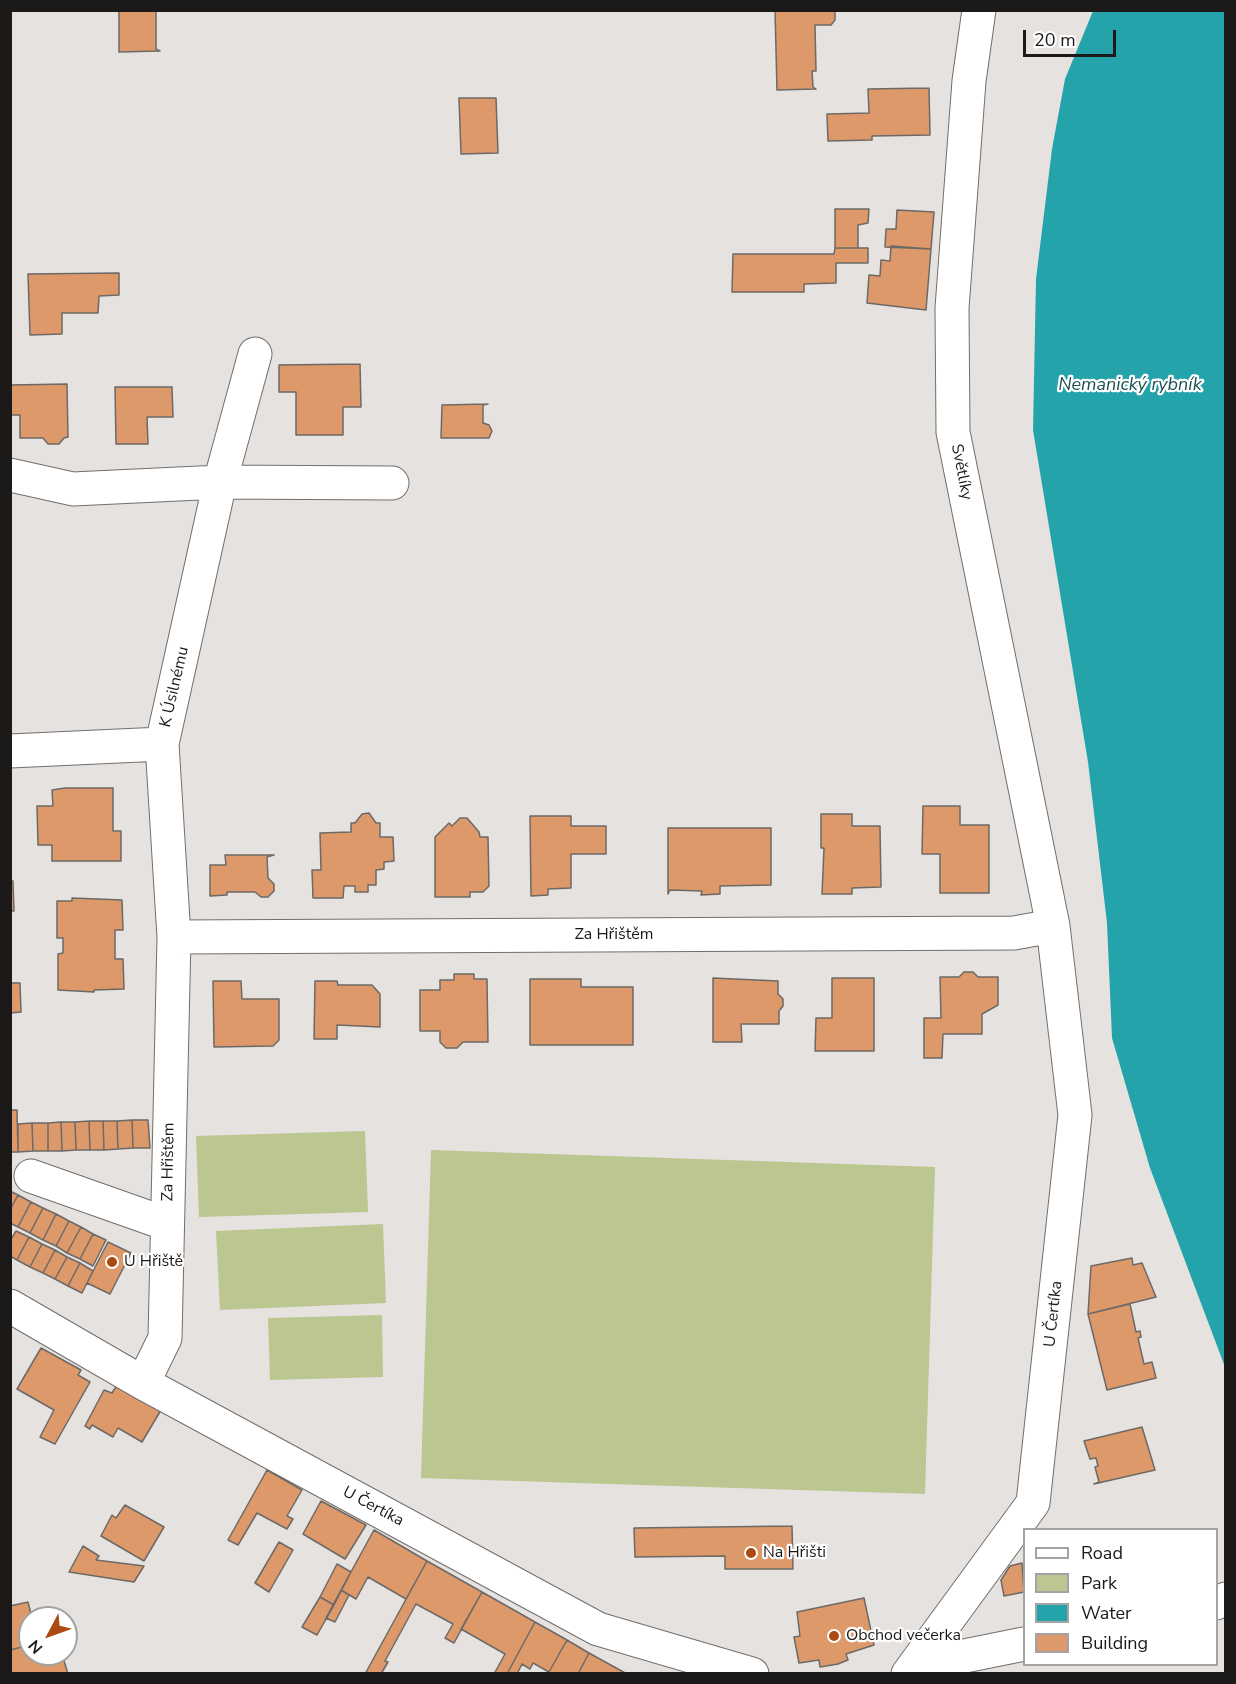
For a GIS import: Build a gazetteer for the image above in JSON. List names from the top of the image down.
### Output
{
  "streets": {
    "street": [
      "Světlíky",
      "K Úsilnému",
      "Za Hřištěm",
      "U Čertíka"
    ]
  },
  "crossings": [
    ["Světlíky", "Za Hřištěm"],
    ["Světlíky", "U Čertíka"],
    ["K Úsilnému", "Za Hřištěm"],
    ["Za Hřištěm", "U Čertíka"]
  ],
  "water": ["Nemanický rybník"],
  "places": ["U Hřiště", "Na Hřišti", "Obchod večerka"],
  "legend": [
    "Road",
    "Park",
    "Water",
    "Building"
  ],
  "scale_bar": "20 m",
  "north": "bottom left"
}
